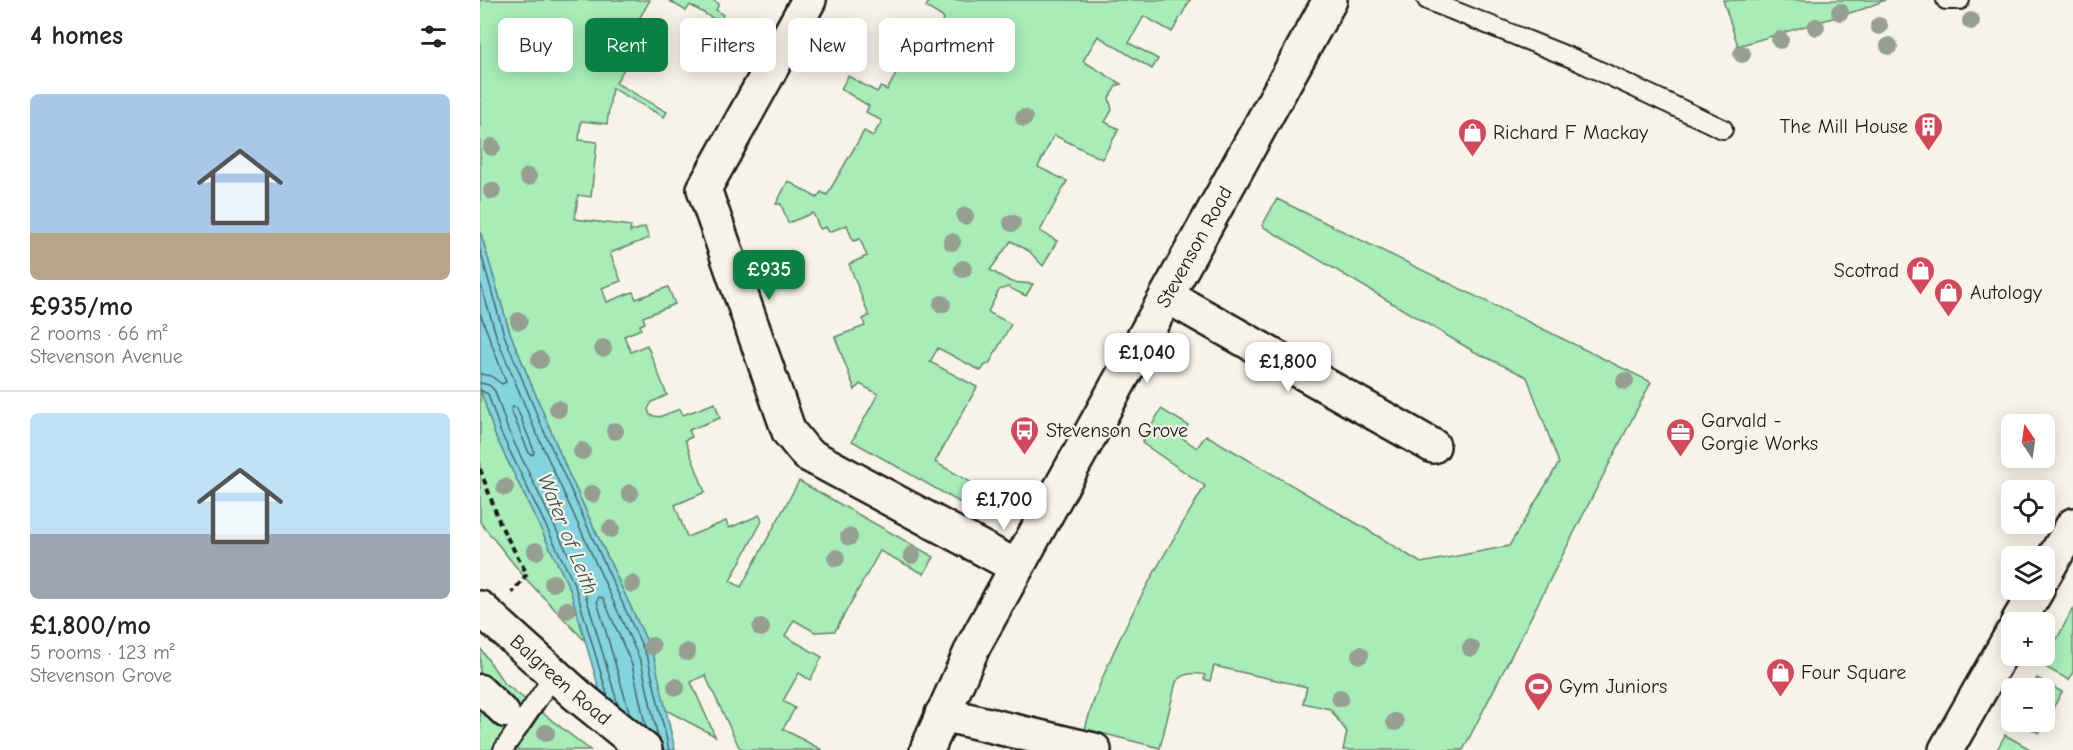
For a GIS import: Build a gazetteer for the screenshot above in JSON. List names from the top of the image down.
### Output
{
  "streets": {
    "street": ["Stevenson Road", "Balgreen Road"]
  },
  "water": ["Water of Leith"],
  "places": {
    "building": ["The Mill House"],
    "shop": [
      "Richard F Mackay",
      "Scotrad",
      "Autology",
      "Four Square"
    ],
    "bus stop": ["Stevenson Grove"],
    "office": ["Garvald - Gorgie Works"],
    "sports": ["Gym Juniors"]
  },
  "north": "top",
  "page": {
    "heading": "4 homes",
    "chip": [
      "Buy",
      "Rent",
      "Filters",
      "New",
      "Apartment"
    ],
    "list": [
      {
        "name": "£935/mo",
        "note": "2 rooms · 66 m² · Stevenson Avenue"
      },
      {
        "name": "£1,800/mo",
        "note": "5 rooms · 123 m² · Stevenson Grove"
      }
    ],
    "price": [
      "£935",
      "£1,040",
      "£1,800",
      "£1,700"
    ],
    "map_buttons": ["+", "−"]
  }
}
